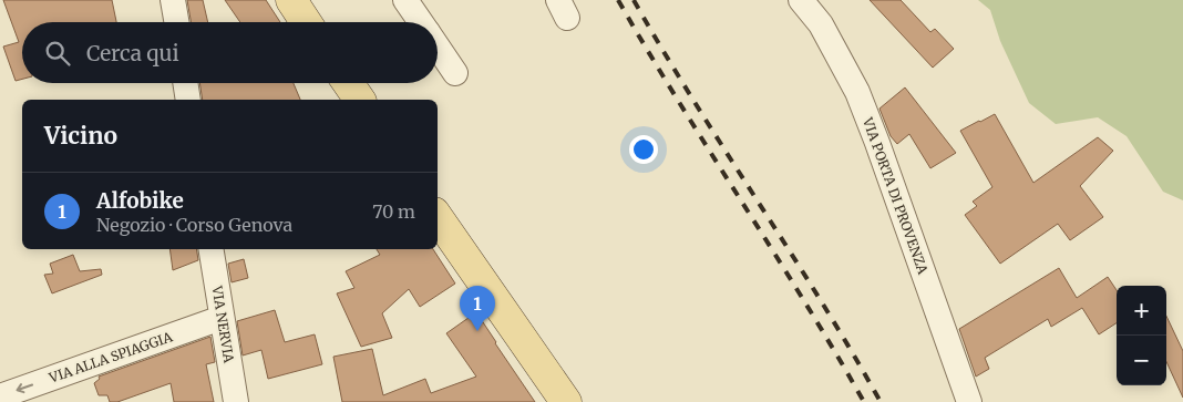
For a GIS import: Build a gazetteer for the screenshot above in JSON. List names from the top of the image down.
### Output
{
  "streets": {
    "street": ["VIA PORTA DI PROVENZA", "VIA NERVIA", "VIA ALLA SPIAGGIA"]
  },
  "crossings": [
    ["VIA NERVIA", "VIA ALLA SPIAGGIA"]
  ],
  "one_way": ["VIA ALLA SPIAGGIA"],
  "page": {
    "search": "Cerca qui",
    "heading": "Vicino",
    "list": [
      {
        "mark": "1",
        "name": "Alfobike",
        "note": "Negozio · Corso Genova",
        "value": "70 m"
      }
    ],
    "map_buttons": ["+", "−"],
    "pins": "1"
  }
}
